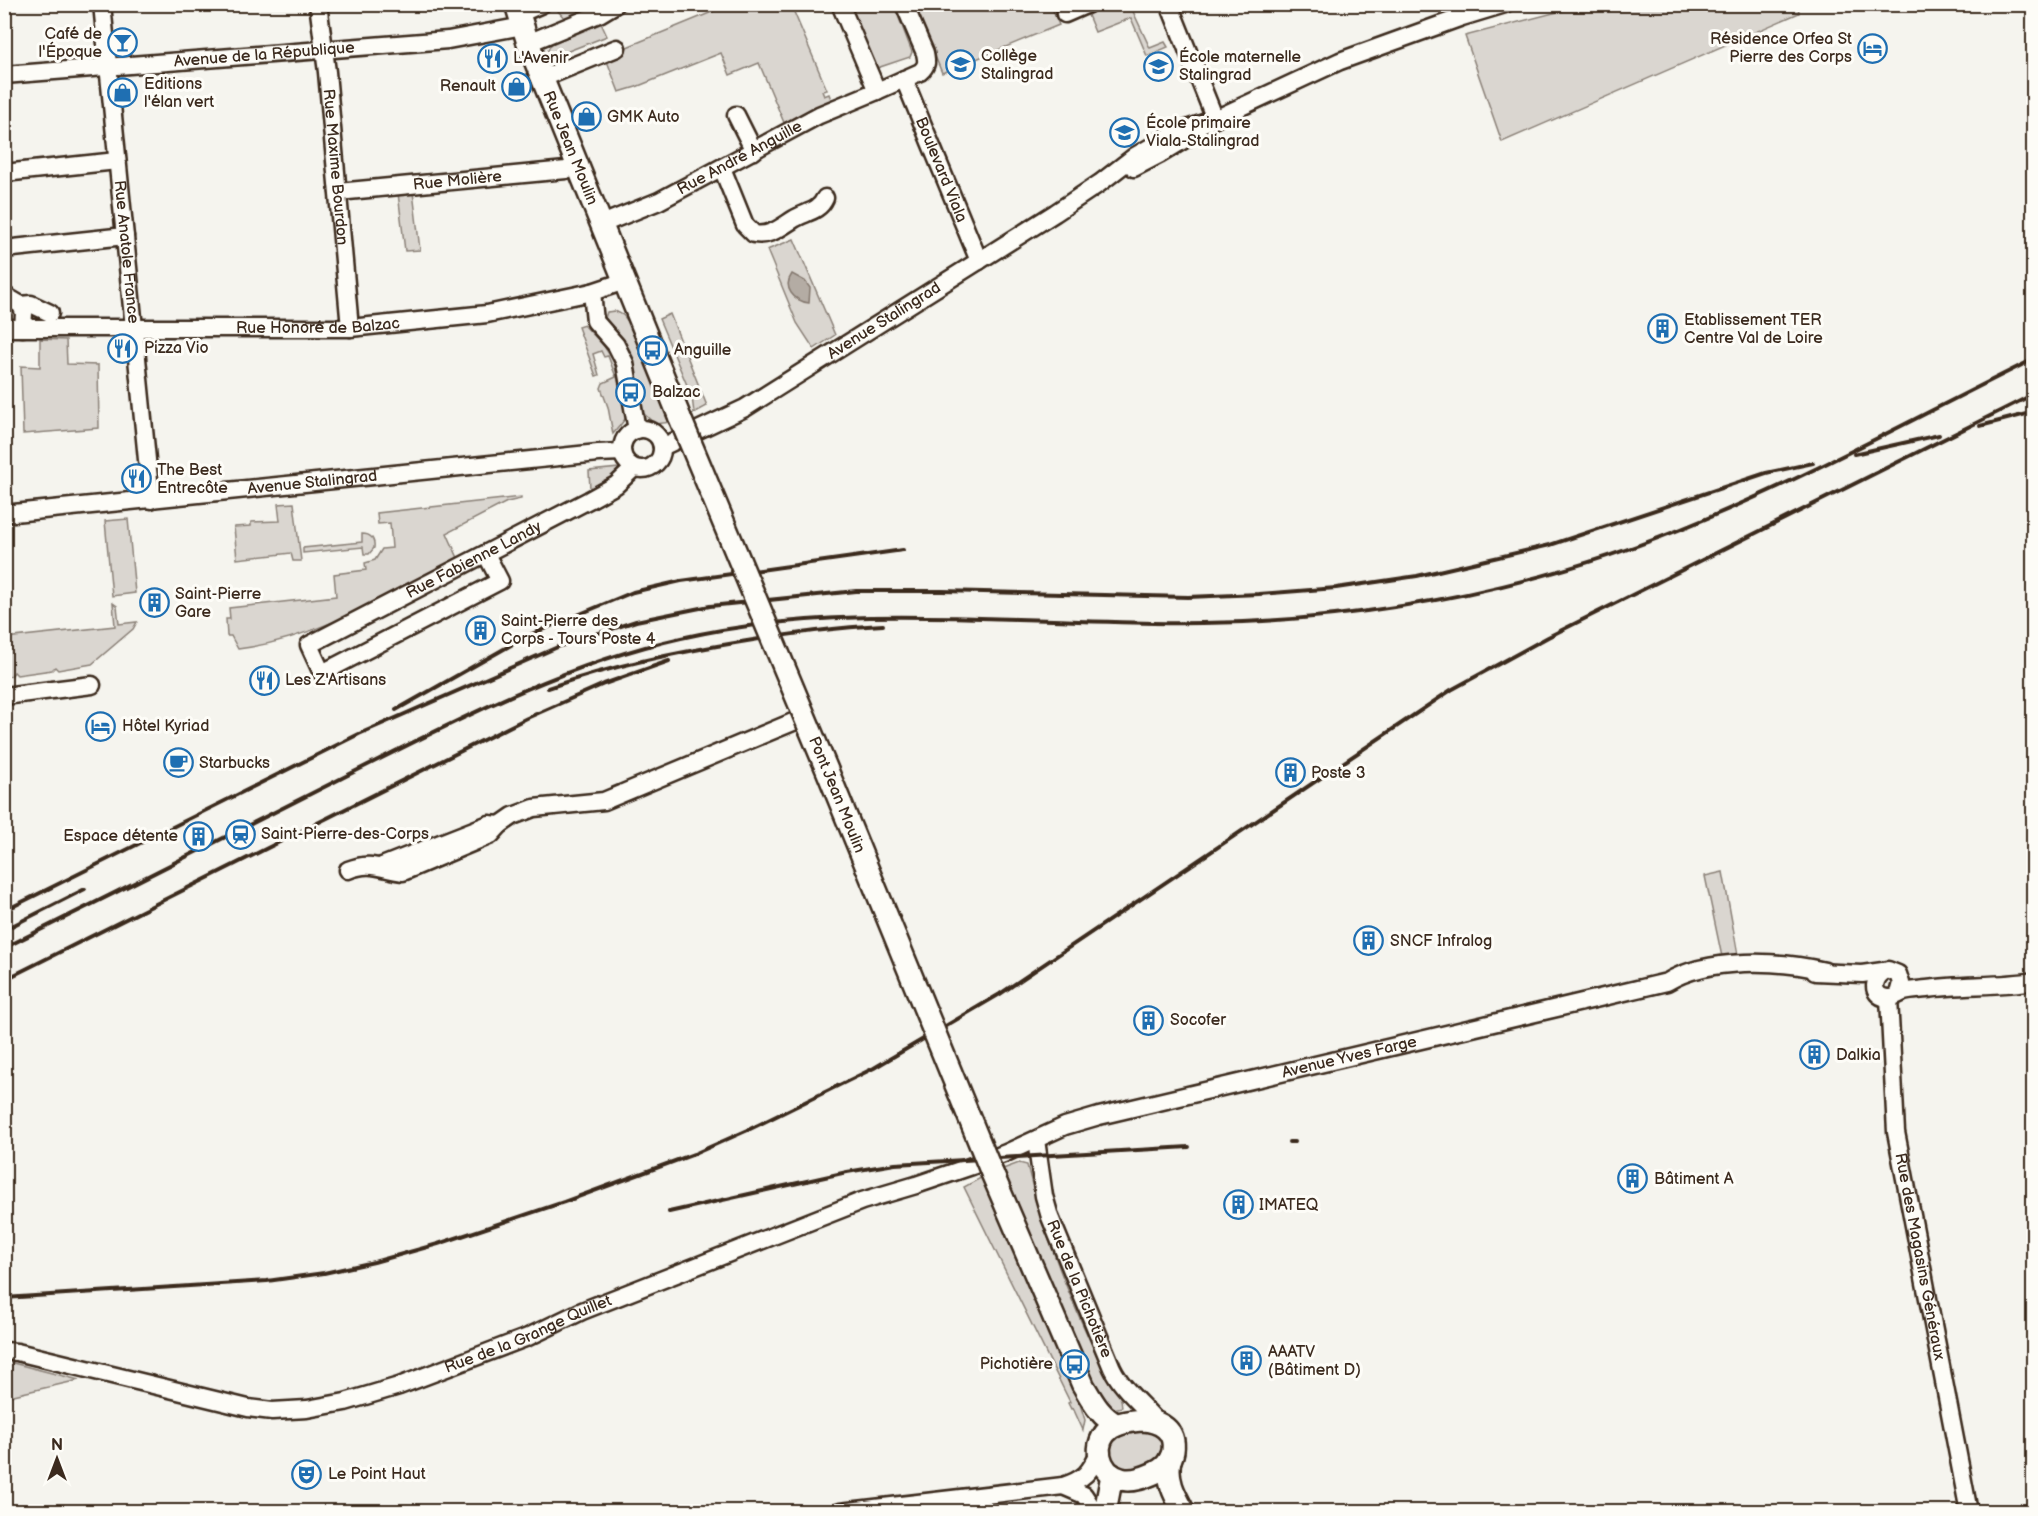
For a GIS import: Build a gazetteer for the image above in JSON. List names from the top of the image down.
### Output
{
  "streets": {
    "main road": ["Rue Jean Moulin", "Pont Jean Moulin"],
    "street": [
      "Avenue de la République",
      "Rue André Anguille",
      "Rue Maxime Bourdon",
      "Boulevard Viala",
      "Rue Molière",
      "Rue Anatole France",
      "Avenue Stalingrad",
      "Rue Honoré de Balzac",
      "Rue Fabienne Landy",
      "Avenue Yves Farge",
      "Rue des Magasins Généraux",
      "Rue de la Pichotière",
      "Rue de la Grange Quillet"
    ]
  },
  "crossings": [
    ["Avenue de la République", "Rue Jean Moulin"],
    ["Avenue de la République", "Rue Maxime Bourdon"],
    ["Avenue de la République", "Rue Anatole France"],
    ["Rue Jean Moulin", "Rue André Anguille"],
    ["Rue Jean Moulin", "Rue Molière"],
    ["Rue Jean Moulin", "Rue Honoré de Balzac"],
    ["Rue Jean Moulin", "Pont Jean Moulin"],
    ["Rue Maxime Bourdon", "Rue Molière"],
    ["Rue Maxime Bourdon", "Rue Honoré de Balzac"],
    ["Boulevard Viala", "Avenue Stalingrad"],
    ["Rue Anatole France", "Avenue Stalingrad"],
    ["Rue Anatole France", "Rue Honoré de Balzac"],
    ["Avenue Stalingrad", "Rue Fabienne Landy"],
    ["Avenue Yves Farge", "Rue des Magasins Généraux"],
    ["Avenue Yves Farge", "Rue de la Pichotière"],
    ["Avenue Yves Farge", "Rue de la Grange Quillet"],
    ["Rue de la Pichotière", "Rue de la Grange Quillet"]
  ],
  "places": {
    "bar": ["Café de l'Époque"],
    "hotel": ["Résidence Orfea St Pierre des Corps", "Hôtel Kyriad"],
    "restaurant": [
      "L'Avenir",
      "Pizza Vio",
      "The Best Entrecôte",
      "Les Z'Artisans"
    ],
    "school or university": ["Collège Stalingrad", "École maternelle Stalingrad", "École primaire Viala-Stalingrad"],
    "shop": ["Renault", "Editions l'élan vert", "GMK Auto"],
    "building": [
      "Etablissement TER Centre Val de Loire",
      "Saint-Pierre Gare",
      "Saint-Pierre des Corps - Tours Poste 4",
      "Poste 3",
      "Espace détente",
      "SNCF Infralog",
      "Socofer",
      "Dalkia",
      "Bâtiment A",
      "IMATEQ",
      "AAATV (Bâtiment D)"
    ],
    "bus stop": ["Anguille", "Balzac", "Pichotière"],
    "cafe": ["Starbucks"],
    "station": ["Saint-Pierre-des-Corps"],
    "theatre": ["Le Point Haut"]
  },
  "north": "top"
}
